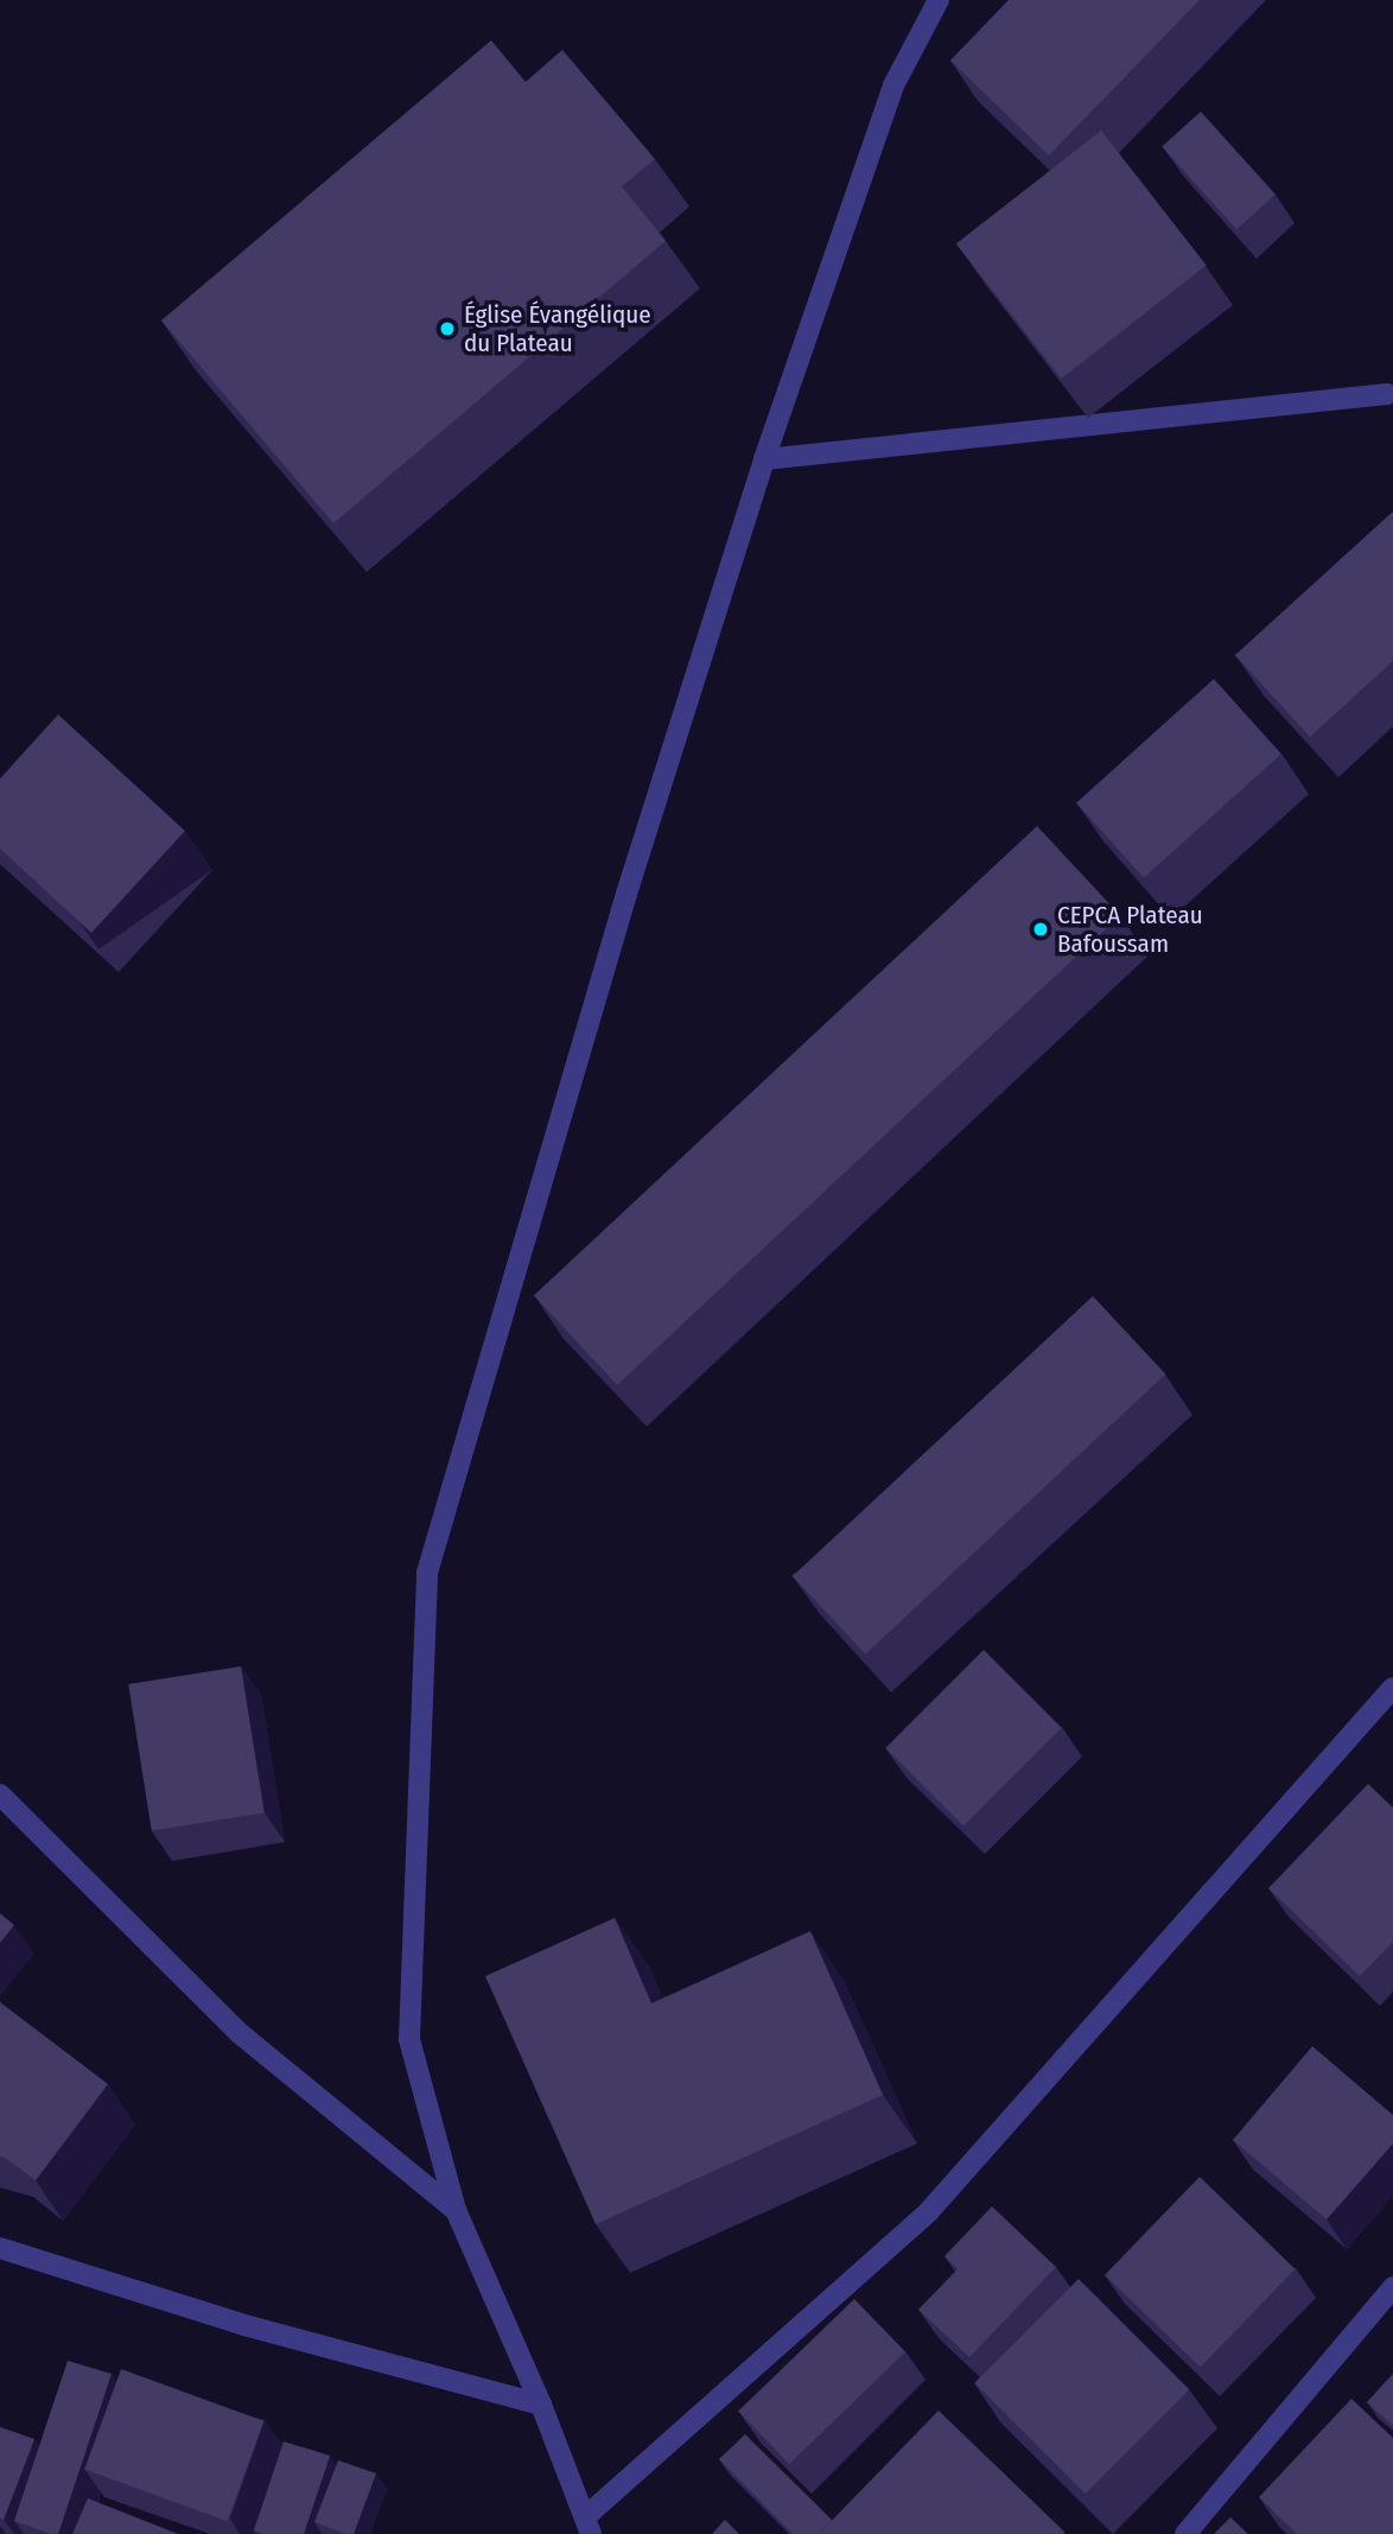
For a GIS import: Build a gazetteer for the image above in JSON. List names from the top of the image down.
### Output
{
  "places": ["Église Évangélique du Plateau", "CEPCA Plateau Bafoussam"]
}
